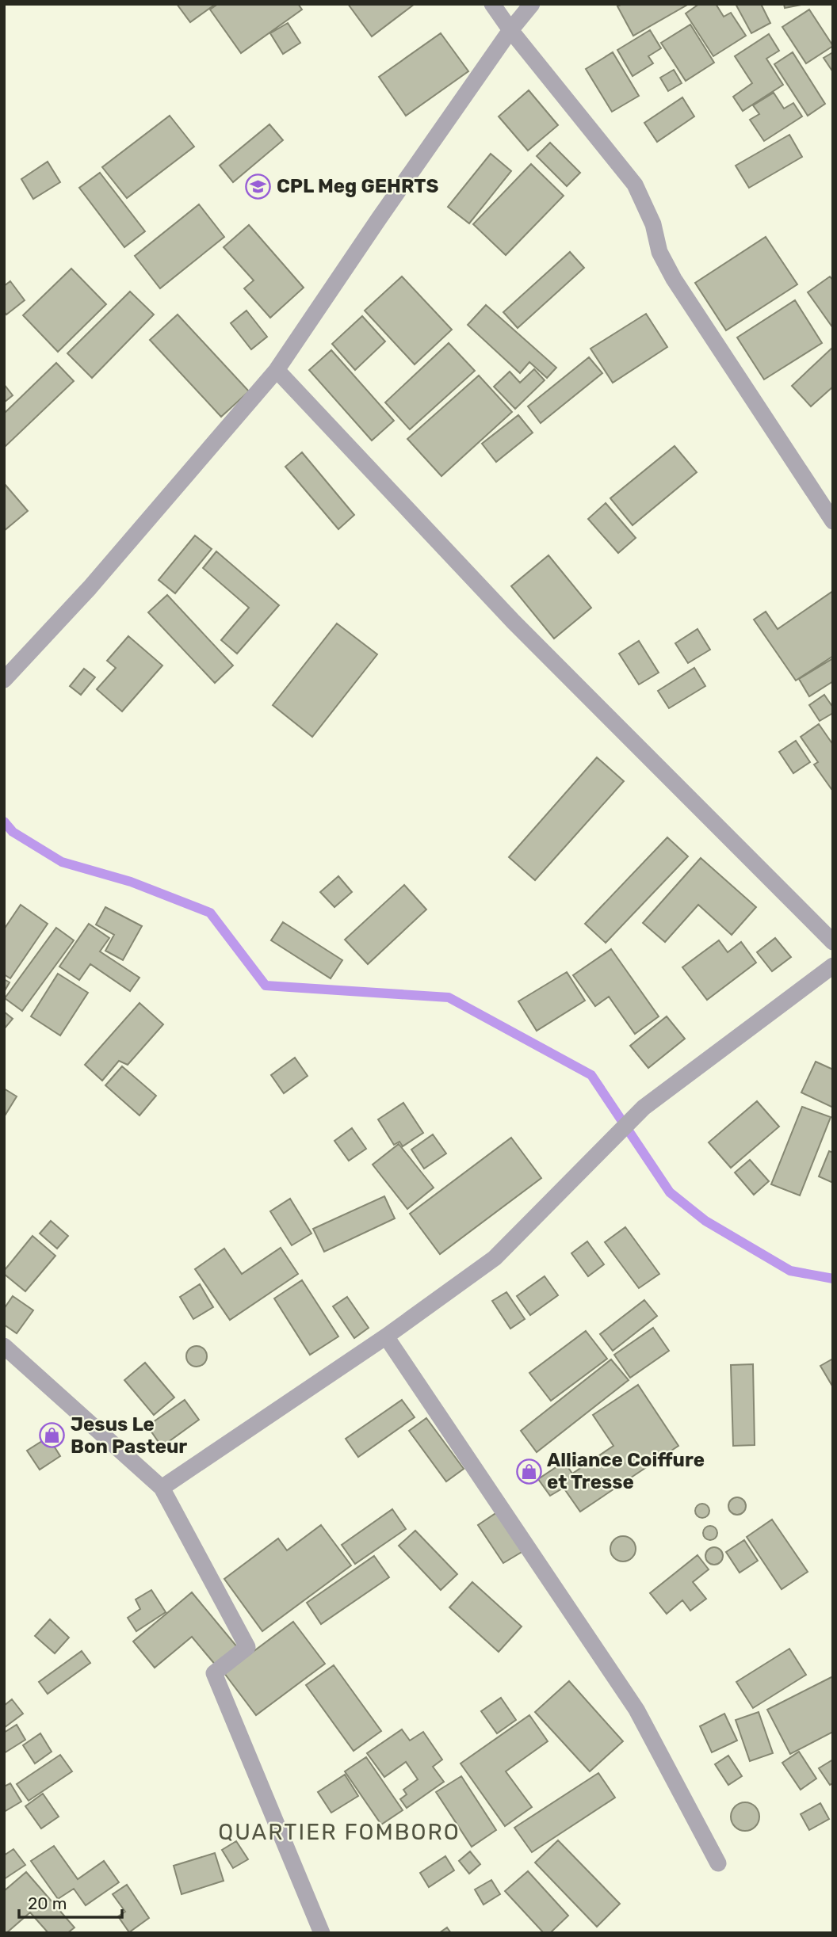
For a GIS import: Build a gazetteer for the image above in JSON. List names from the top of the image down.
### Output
{
  "districts": ["QUARTIER FOMBORO"],
  "places": {
    "school or university": ["CPL Meg GEHRTS"],
    "shop": ["Jesus Le Bon Pasteur", "Alliance Coiffure et Tresse"]
  },
  "scale_bar": "20 m"
}
